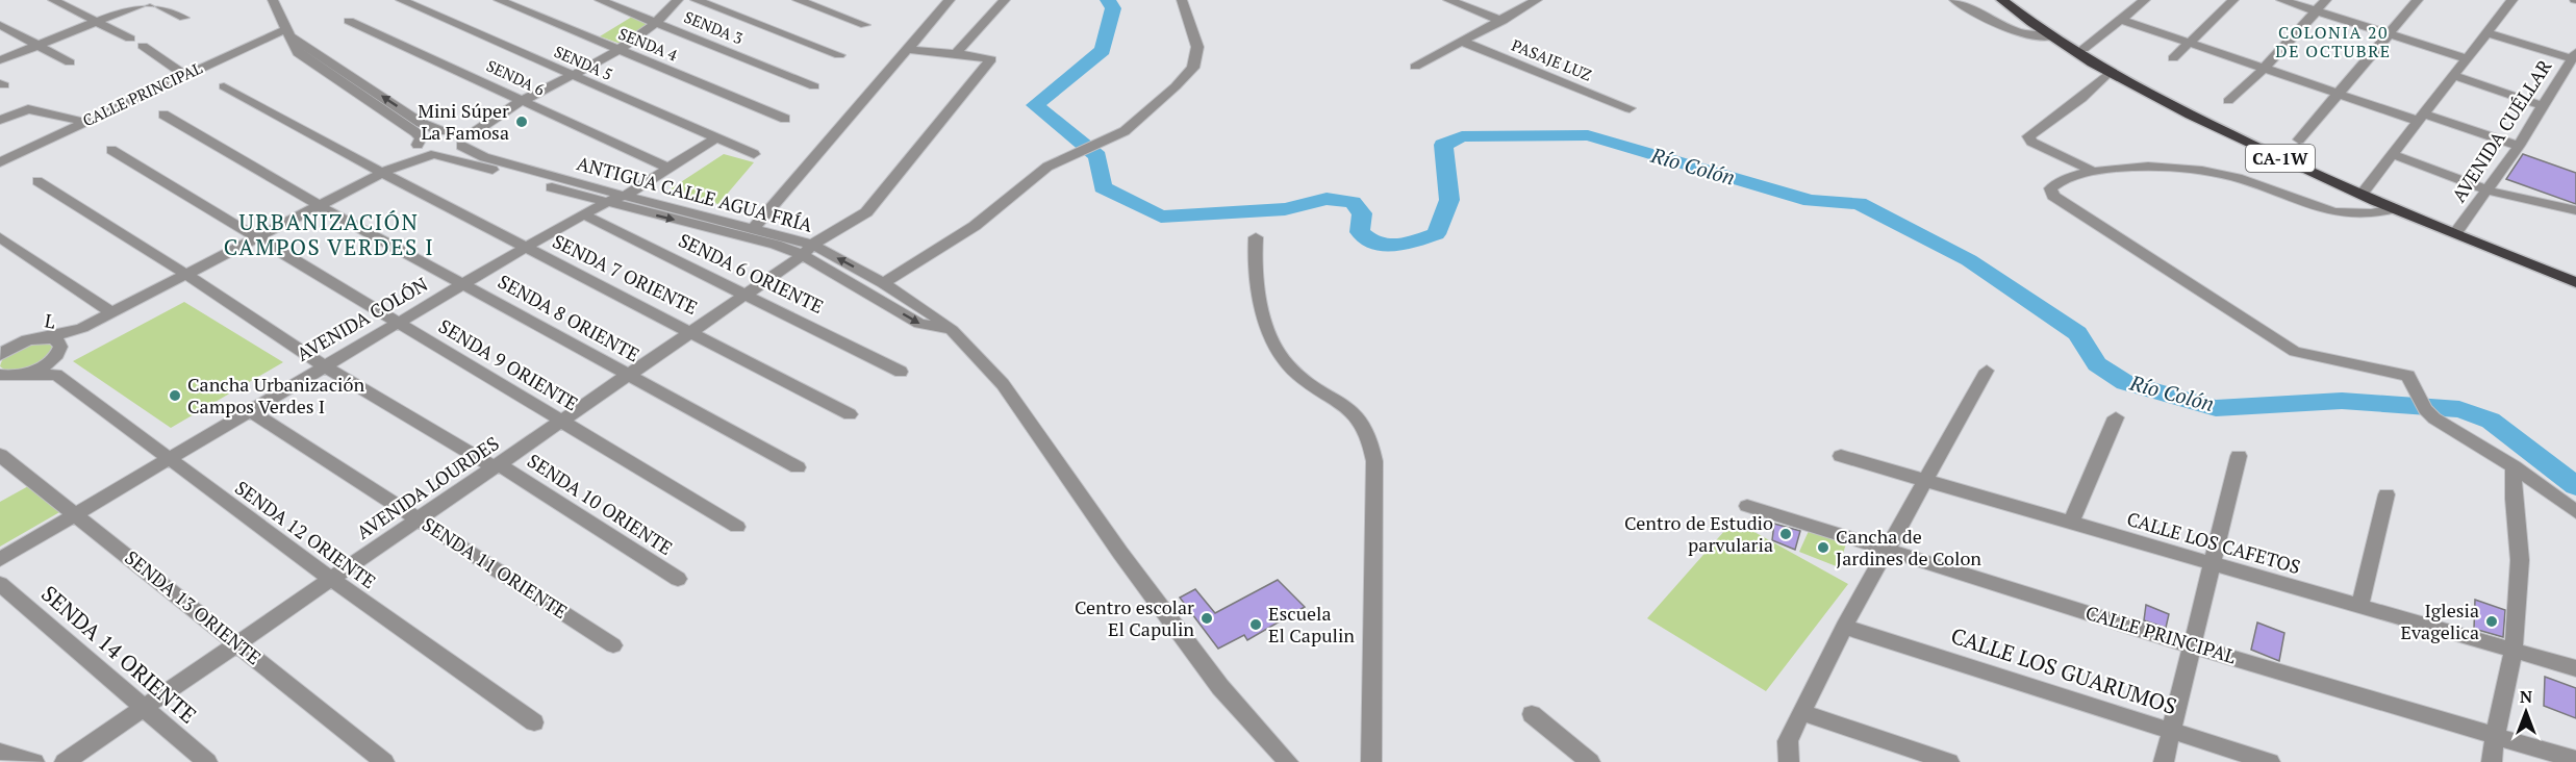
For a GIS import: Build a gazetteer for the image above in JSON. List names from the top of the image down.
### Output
{
  "streets": {
    "highway": ["CA-1W"],
    "street": [
      "SENDA 3",
      "SENDA 4",
      "PASAJE LUZ",
      "SENDA 5",
      "SENDA 6",
      "CALLE PRINCIPAL",
      "AVENIDA CUÉLLAR",
      "ANTIGUA CALLE AGUA FRÍA",
      "SENDA 6 ORIENTE",
      "SENDA 7 ORIENTE",
      "SENDA 8 ORIENTE",
      "AVENIDA COLÓN",
      "L",
      "SENDA 9 ORIENTE",
      "AVENIDA LOURDES",
      "SENDA 10 ORIENTE",
      "SENDA 12 ORIENTE",
      "CALLE LOS CAFETOS",
      "SENDA 11 ORIENTE",
      "SENDA 13 ORIENTE",
      "SENDA 14 ORIENTE",
      "CALLE LOS GUARUMOS"
    ]
  },
  "crossings": [
    ["SENDA 5", "AVENIDA COLÓN"],
    ["SENDA 6", "AVENIDA COLÓN"],
    ["CALLE PRINCIPAL", "ANTIGUA CALLE AGUA FRÍA"],
    ["AVENIDA CUÉLLAR", "CA-1W"],
    ["ANTIGUA CALLE AGUA FRÍA", "AVENIDA COLÓN"],
    ["ANTIGUA CALLE AGUA FRÍA", "AVENIDA LOURDES"],
    ["SENDA 6 ORIENTE", "AVENIDA COLÓN"],
    ["SENDA 6 ORIENTE", "AVENIDA LOURDES"],
    ["SENDA 7 ORIENTE", "AVENIDA COLÓN"],
    ["SENDA 7 ORIENTE", "AVENIDA LOURDES"],
    ["SENDA 8 ORIENTE", "AVENIDA COLÓN"],
    ["SENDA 8 ORIENTE", "AVENIDA LOURDES"],
    ["AVENIDA COLÓN", "SENDA 9 ORIENTE"],
    ["AVENIDA COLÓN", "SENDA 10 ORIENTE"],
    ["AVENIDA COLÓN", "SENDA 12 ORIENTE"],
    ["AVENIDA COLÓN", "SENDA 11 ORIENTE"],
    ["AVENIDA COLÓN", "SENDA 13 ORIENTE"],
    ["L", "SENDA 12 ORIENTE"],
    ["SENDA 9 ORIENTE", "AVENIDA LOURDES"],
    ["AVENIDA LOURDES", "SENDA 10 ORIENTE"],
    ["AVENIDA LOURDES", "SENDA 12 ORIENTE"],
    ["AVENIDA LOURDES", "SENDA 11 ORIENTE"],
    ["AVENIDA LOURDES", "SENDA 13 ORIENTE"],
    ["AVENIDA LOURDES", "SENDA 14 ORIENTE"]
  ],
  "districts": ["COLONIA 20 DE OCTUBRE", "URBANIZACIÓN CAMPOS VERDES I"],
  "water": ["Río Colón"],
  "places": [
    "Mini Súper La Famosa",
    "Cancha Urbanización Campos Verdes I",
    "Centro de Estudio parvularia",
    "Cancha de Jardines de Colon",
    "Centro escolar El Capulin",
    "Iglesia Evagelica",
    "Escuela El Capulin"
  ],
  "north": "top"
}
